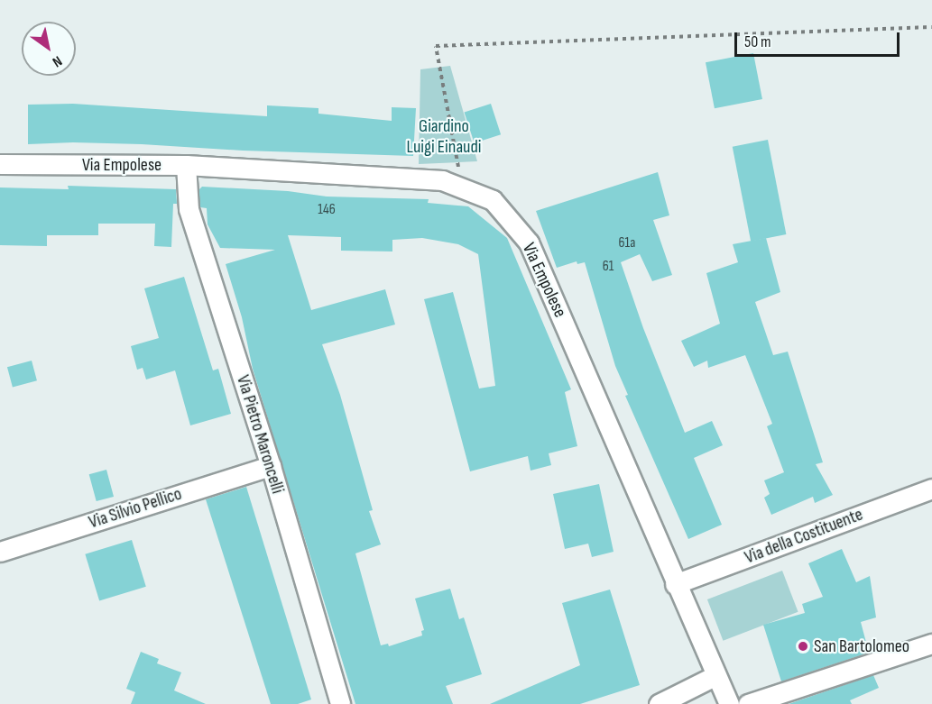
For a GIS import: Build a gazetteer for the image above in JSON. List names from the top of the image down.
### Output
{
  "streets": {
    "street": [
      "Via Empolese",
      "Via Pietro Maroncelli",
      "Via Silvio Pellico",
      "Via della Costituente"
    ]
  },
  "crossings": [
    ["Via Empolese", "Via Pietro Maroncelli"],
    ["Via Empolese", "Via della Costituente"],
    ["Via Pietro Maroncelli", "Via Silvio Pellico"]
  ],
  "parks": ["Giardino Luigi Einaudi"],
  "places": ["San Bartolomeo"],
  "house_numbers": ["146", "61a", "61"],
  "scale_bar": "50 m",
  "north": "bottom right"
}
